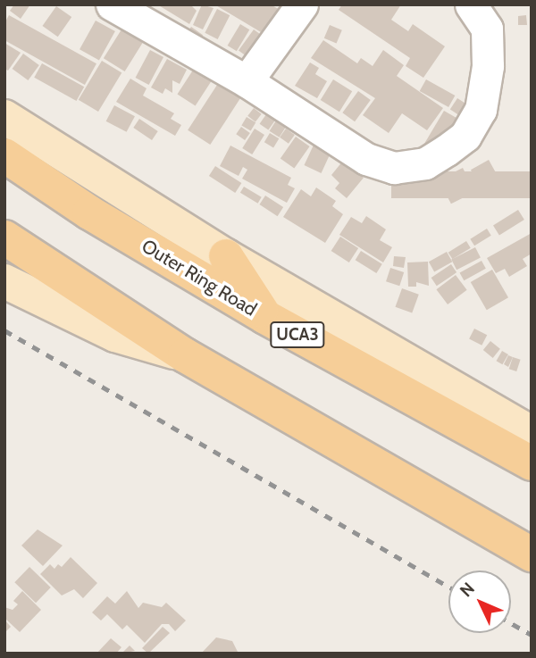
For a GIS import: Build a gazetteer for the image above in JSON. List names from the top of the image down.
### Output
{
  "streets": {
    "main road": ["Outer Ring Road", "UCA3"]
  },
  "north": "top left"
}
